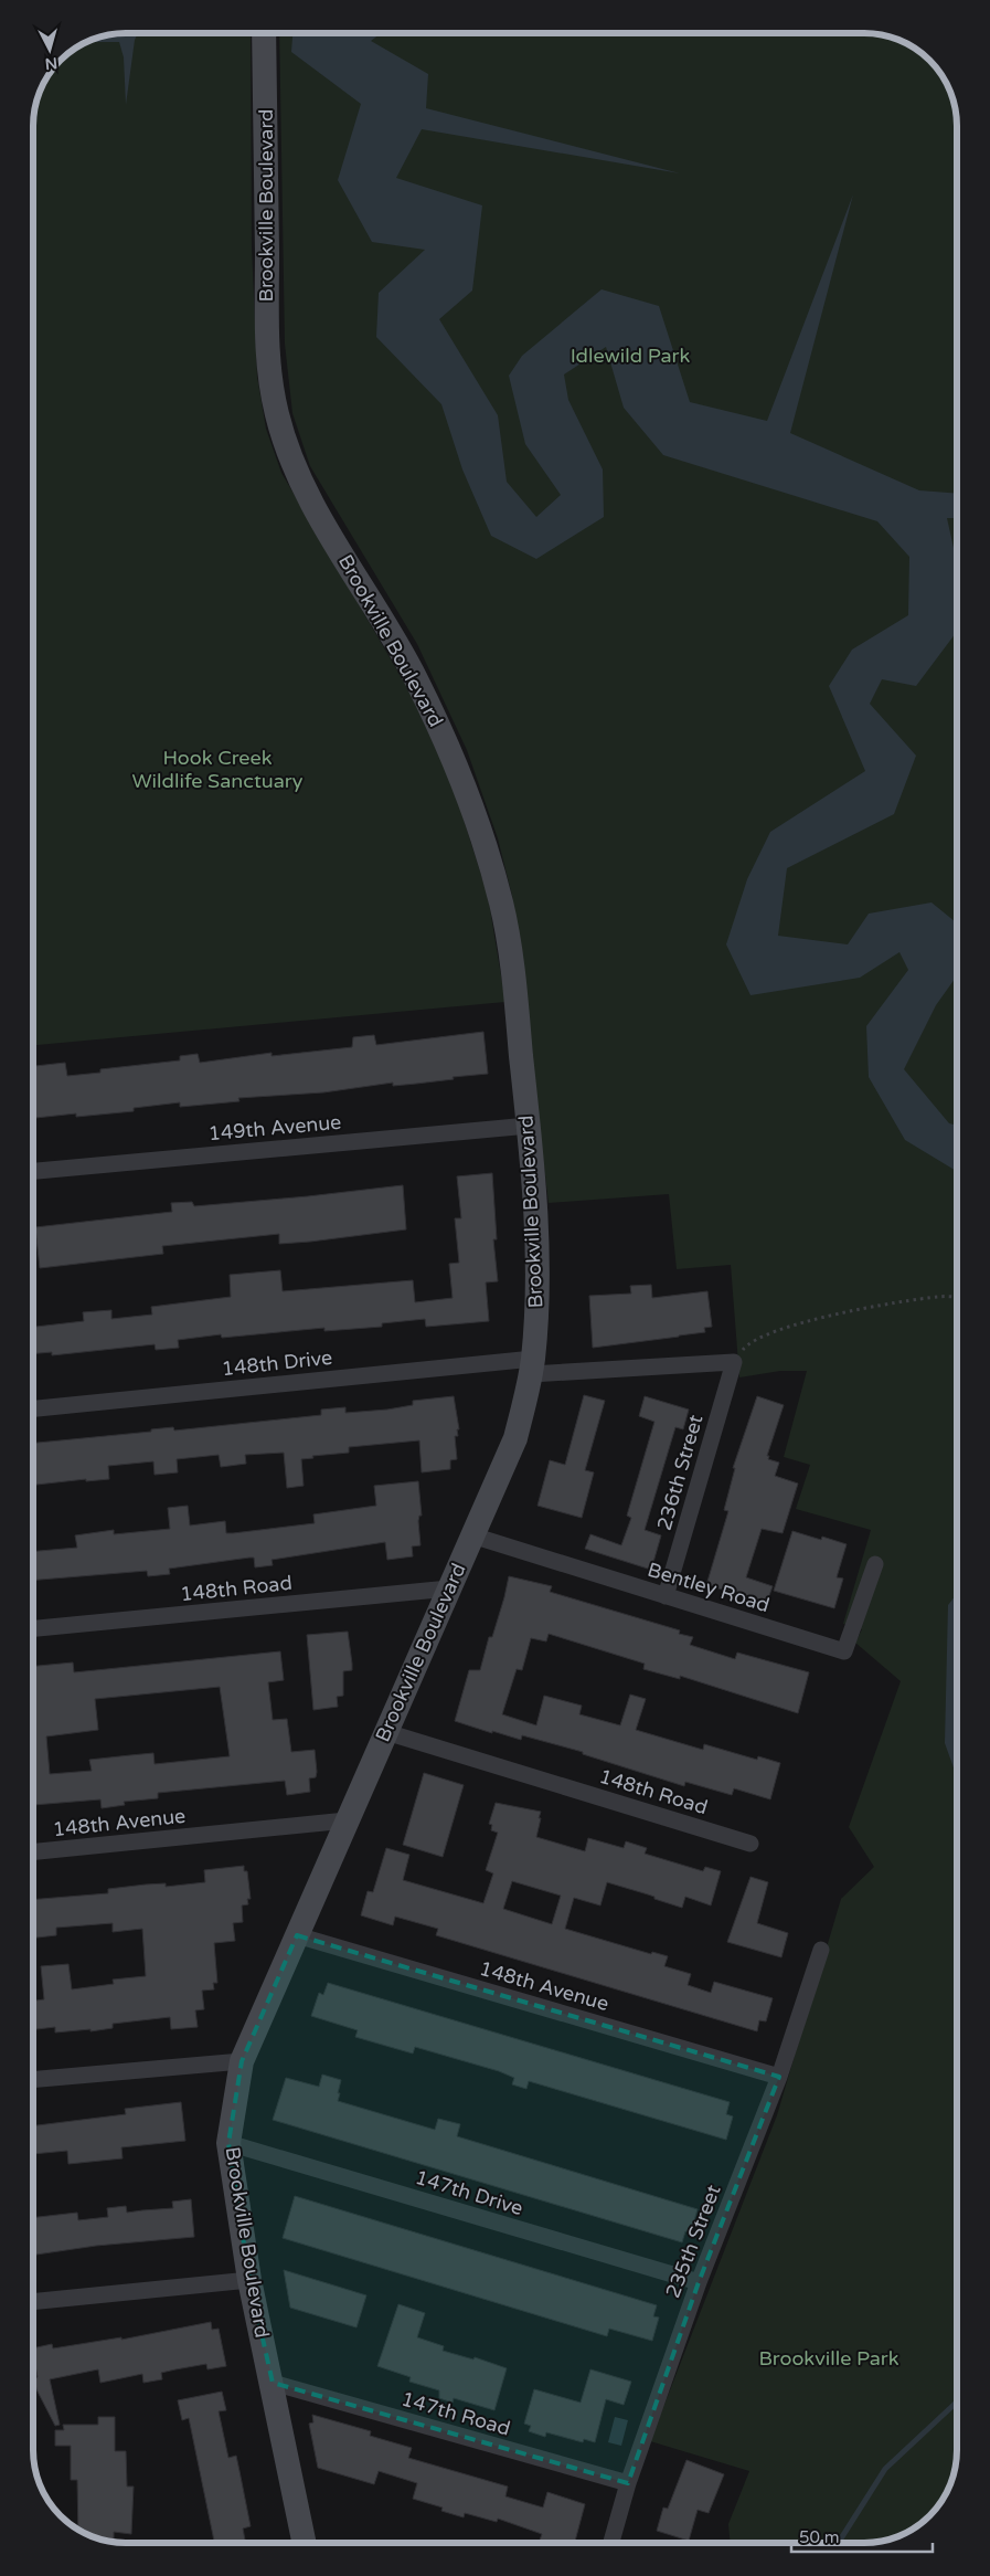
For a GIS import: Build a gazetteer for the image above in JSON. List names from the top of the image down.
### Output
{
  "streets": {
    "street": [
      "Brookville Boulevard",
      "149th Avenue",
      "148th Drive",
      "236th Street",
      "Bentley Road",
      "148th Road",
      "148th Avenue",
      "147th Drive",
      "235th Street",
      "147th Road"
    ]
  },
  "crossings": [
    ["Brookville Boulevard", "149th Avenue"],
    ["Brookville Boulevard", "148th Drive"],
    ["Brookville Boulevard", "Bentley Road"],
    ["Brookville Boulevard", "148th Road"],
    ["Brookville Boulevard", "148th Avenue"],
    ["Brookville Boulevard", "147th Drive"],
    ["Brookville Boulevard", "147th Road"],
    ["148th Drive", "236th Street"],
    ["236th Street", "Bentley Road"],
    ["148th Avenue", "235th Street"],
    ["147th Drive", "235th Street"],
    ["235th Street", "147th Road"]
  ],
  "parks": ["Idlewild Park", "Hook Creek Wildlife Sanctuary", "Brookville Park"],
  "scale_bar": "50 m",
  "north": "bottom"
}
